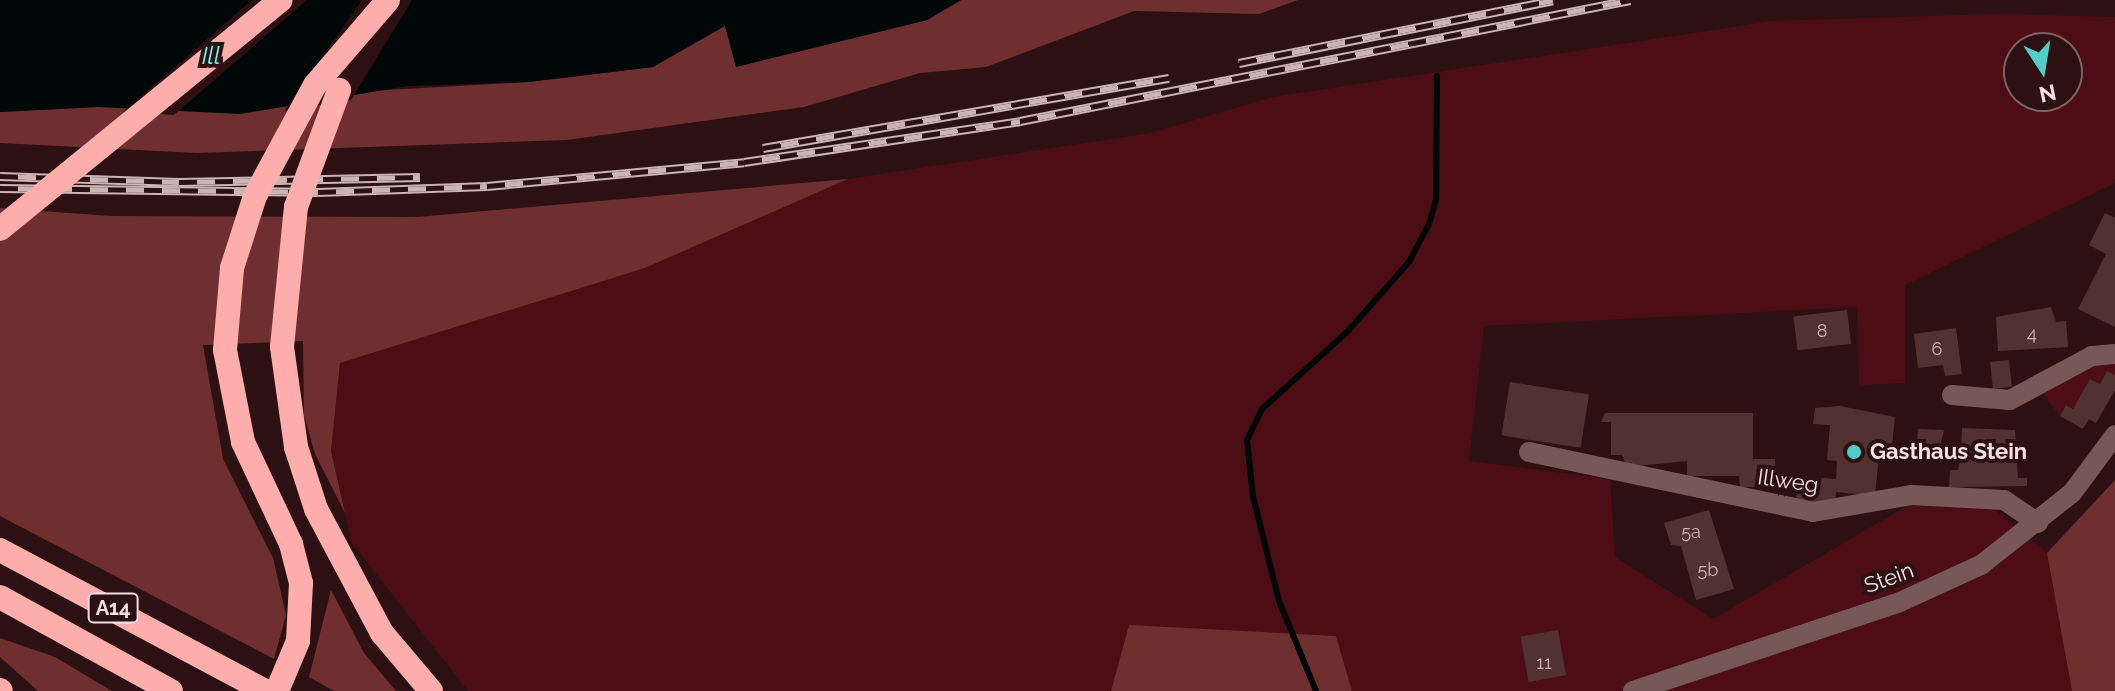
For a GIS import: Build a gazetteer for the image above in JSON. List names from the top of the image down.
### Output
{
  "streets": {
    "highway": ["A14"],
    "street": ["Illweg", "Stein"]
  },
  "crossings": [
    ["Illweg", "Stein"]
  ],
  "water": ["Ill"],
  "places": ["Gasthaus Stein"],
  "house_numbers": [
    "8",
    "4",
    "6",
    "5a",
    "5b",
    "11"
  ],
  "north": "bottom"
}
